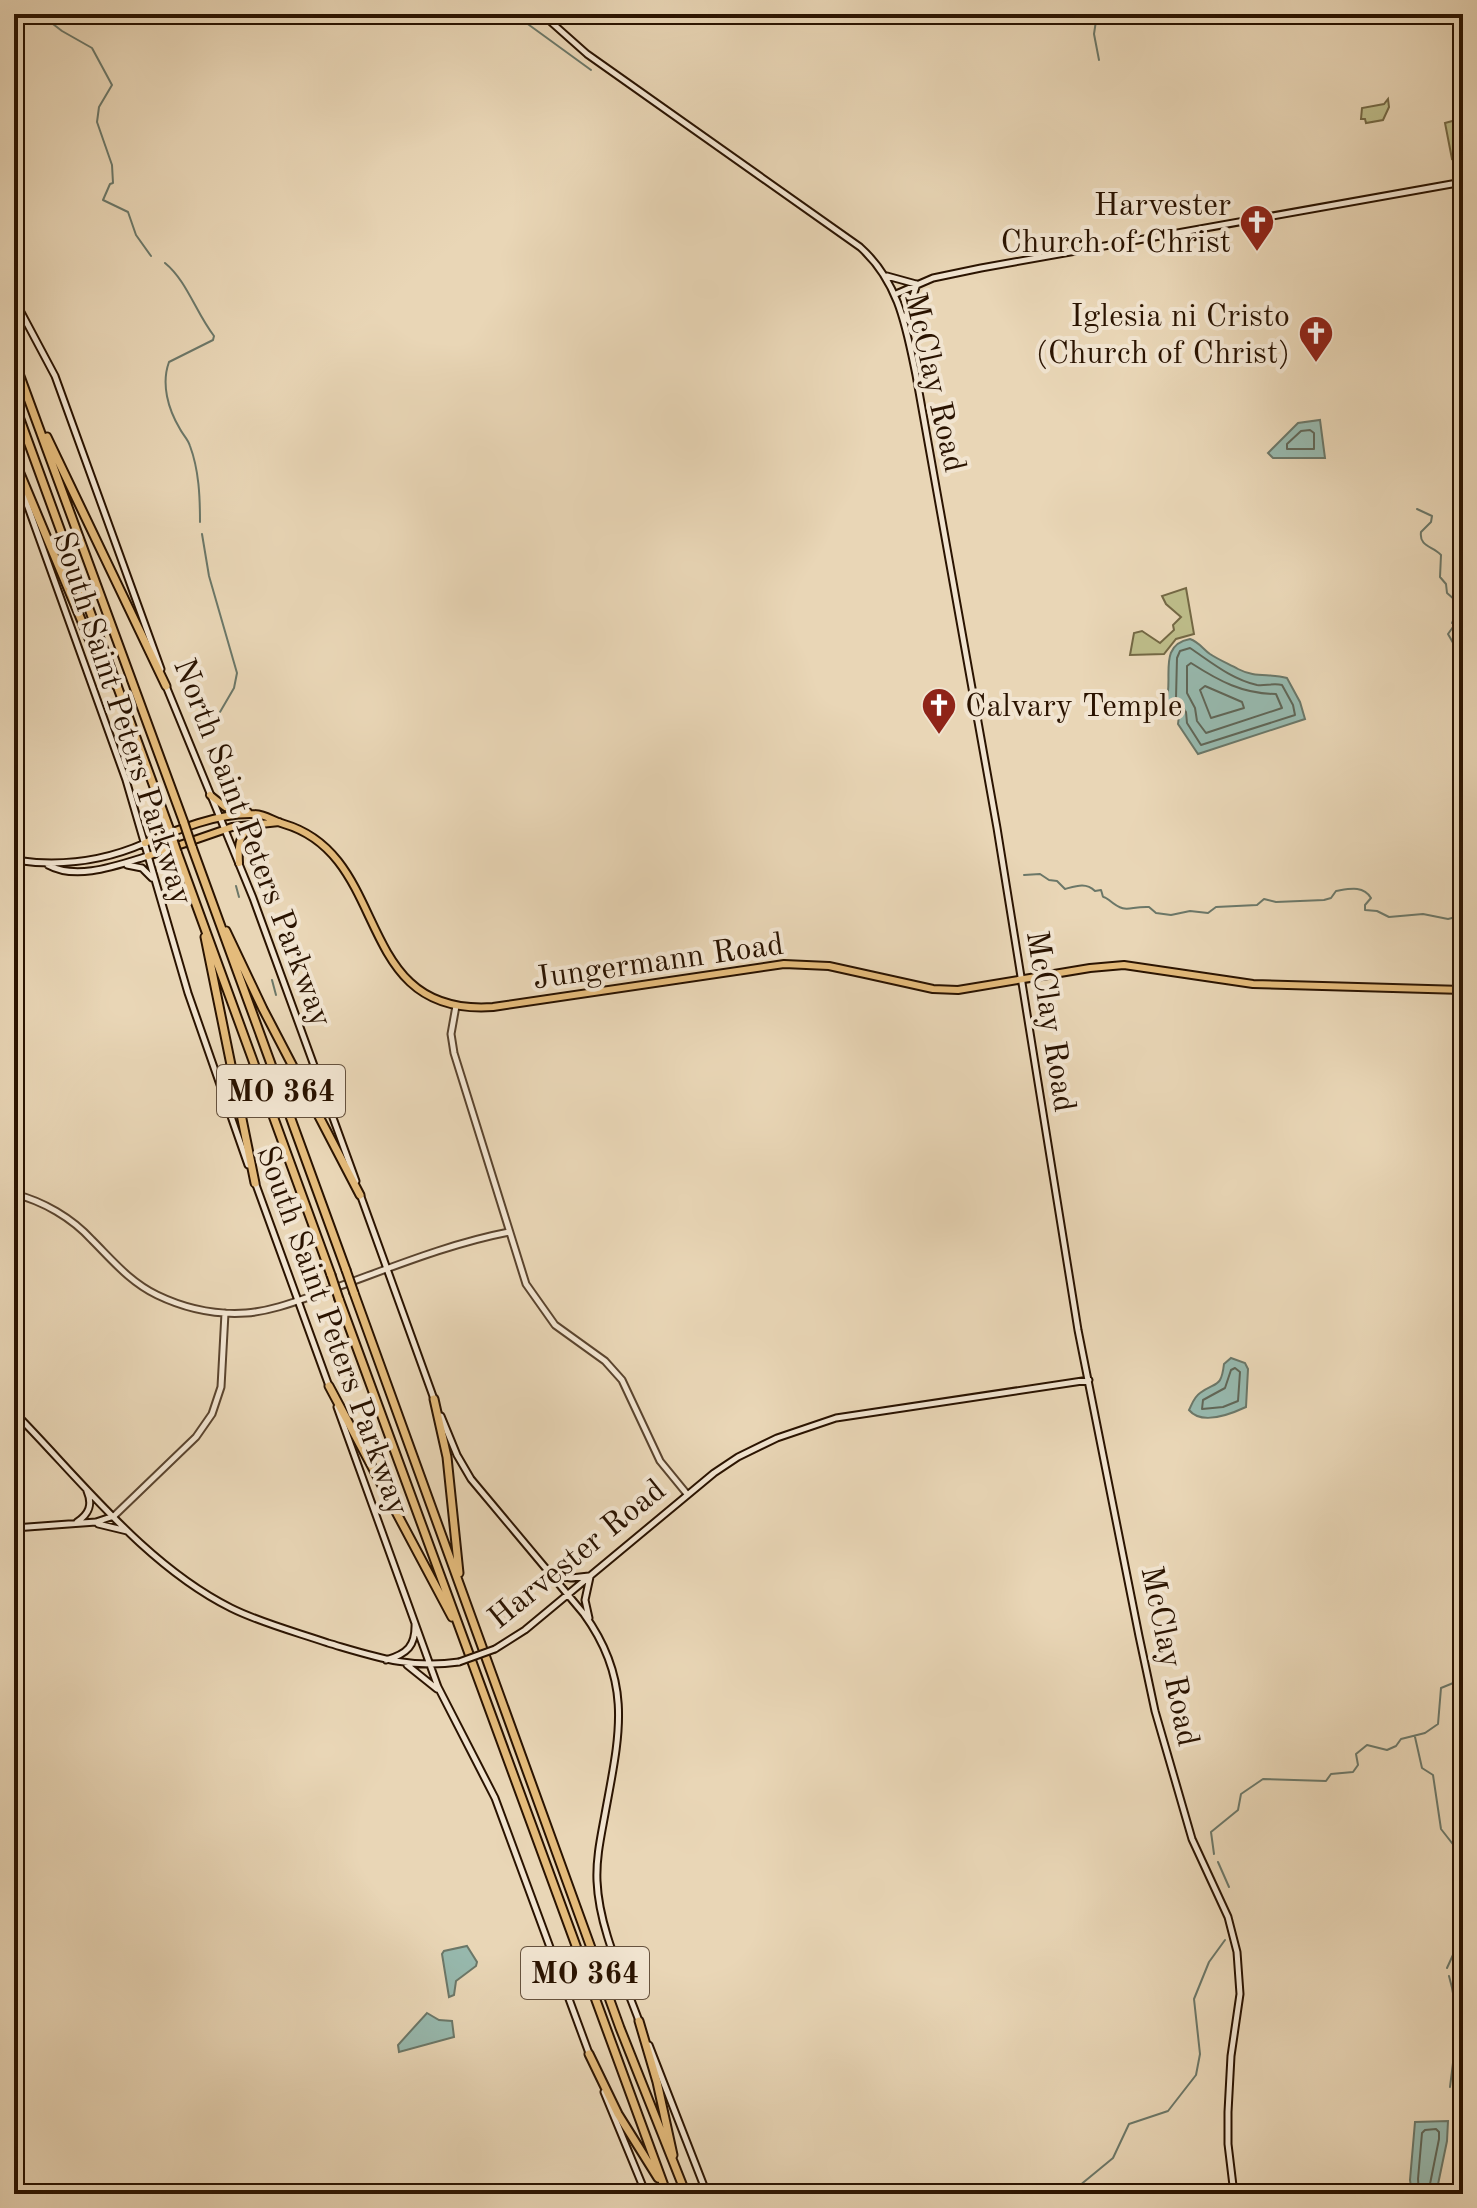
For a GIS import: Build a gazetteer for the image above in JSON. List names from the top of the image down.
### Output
{
  "streets": {
    "highway": ["MO 364"],
    "main road": [
      "McClay Road",
      "South Saint Peters Parkway",
      "North Saint Peters Parkway",
      "Jungermann Road",
      "Harvester Road"
    ]
  },
  "crossings": [
    ["McClay Road", "Jungermann Road"],
    ["McClay Road", "Harvester Road"],
    ["South Saint Peters Parkway", "Jungermann Road"],
    ["South Saint Peters Parkway", "Harvester Road"],
    ["North Saint Peters Parkway", "Jungermann Road"],
    ["North Saint Peters Parkway", "Harvester Road"]
  ],
  "places": {
    "church": ["Harvester Church of Christ", "Iglesia ni Cristo (Church of Christ)", "Calvary Temple"]
  }
}
